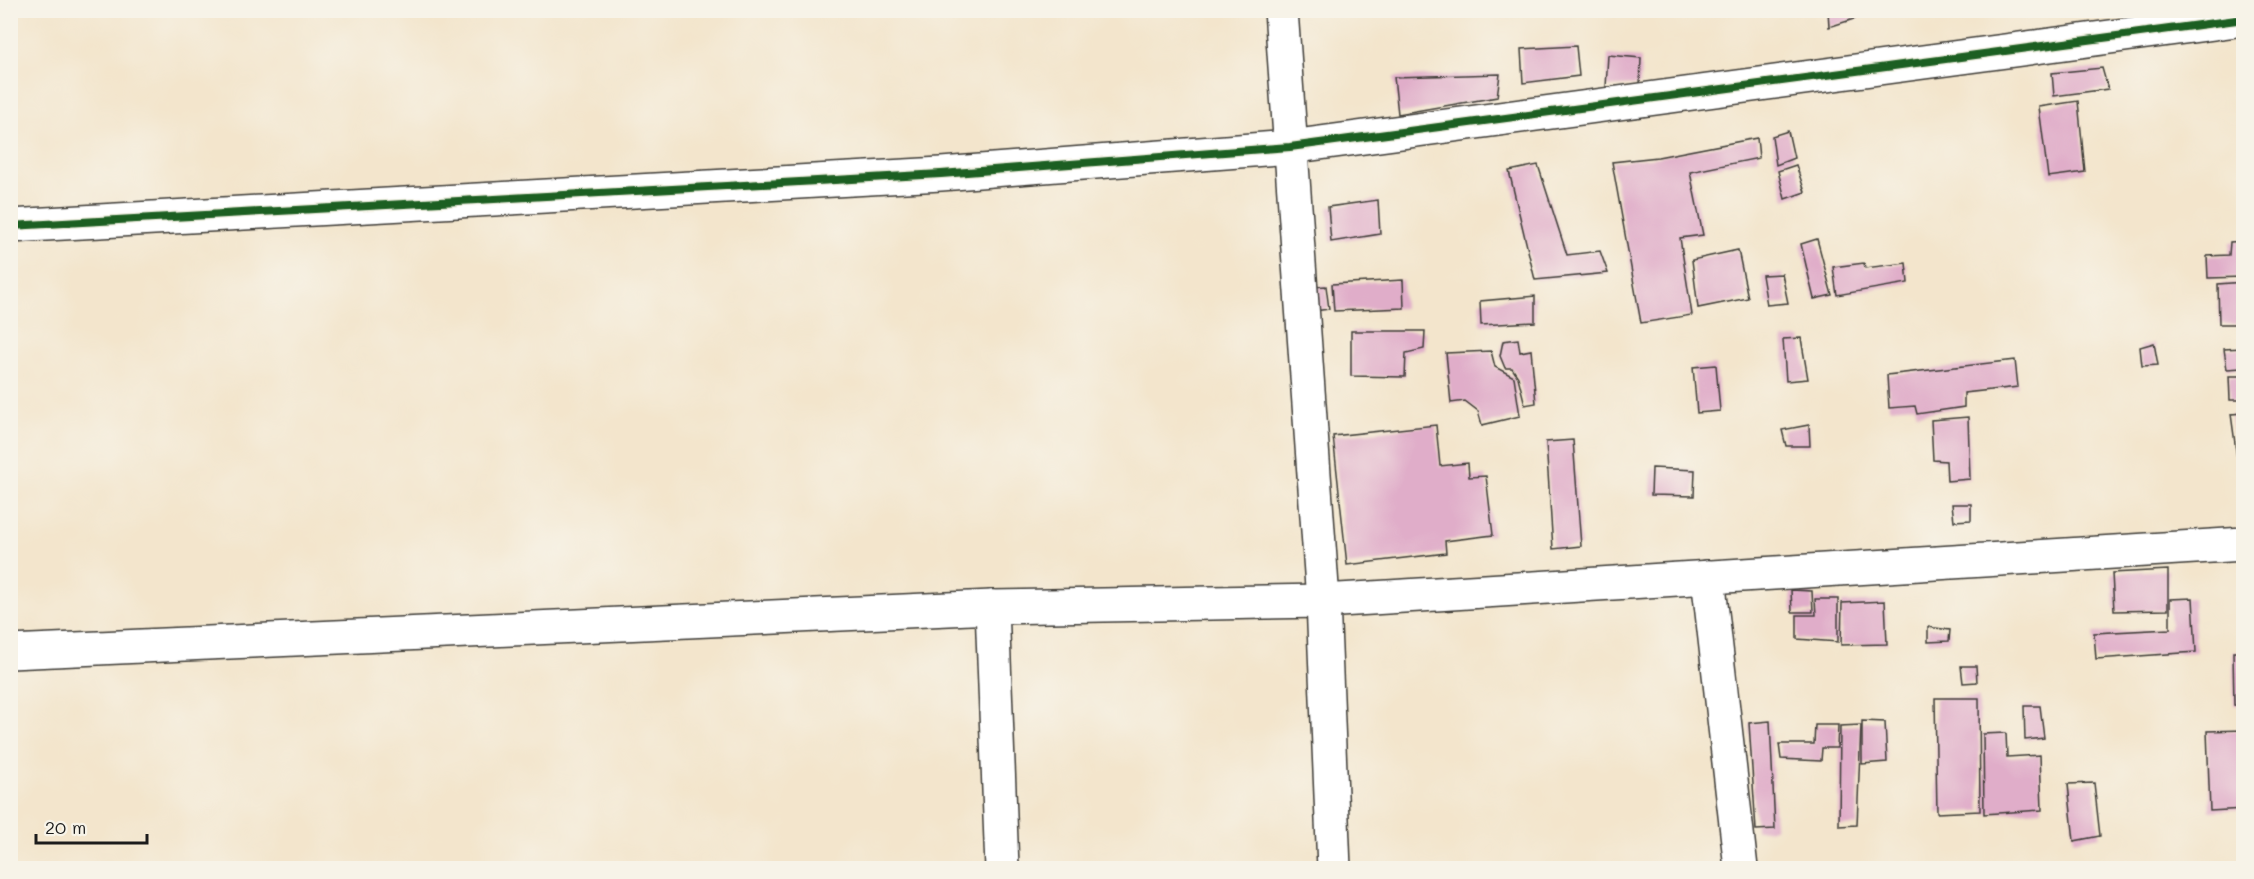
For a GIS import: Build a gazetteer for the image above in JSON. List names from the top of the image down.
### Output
{
  "scale_bar": "20 m"
}
